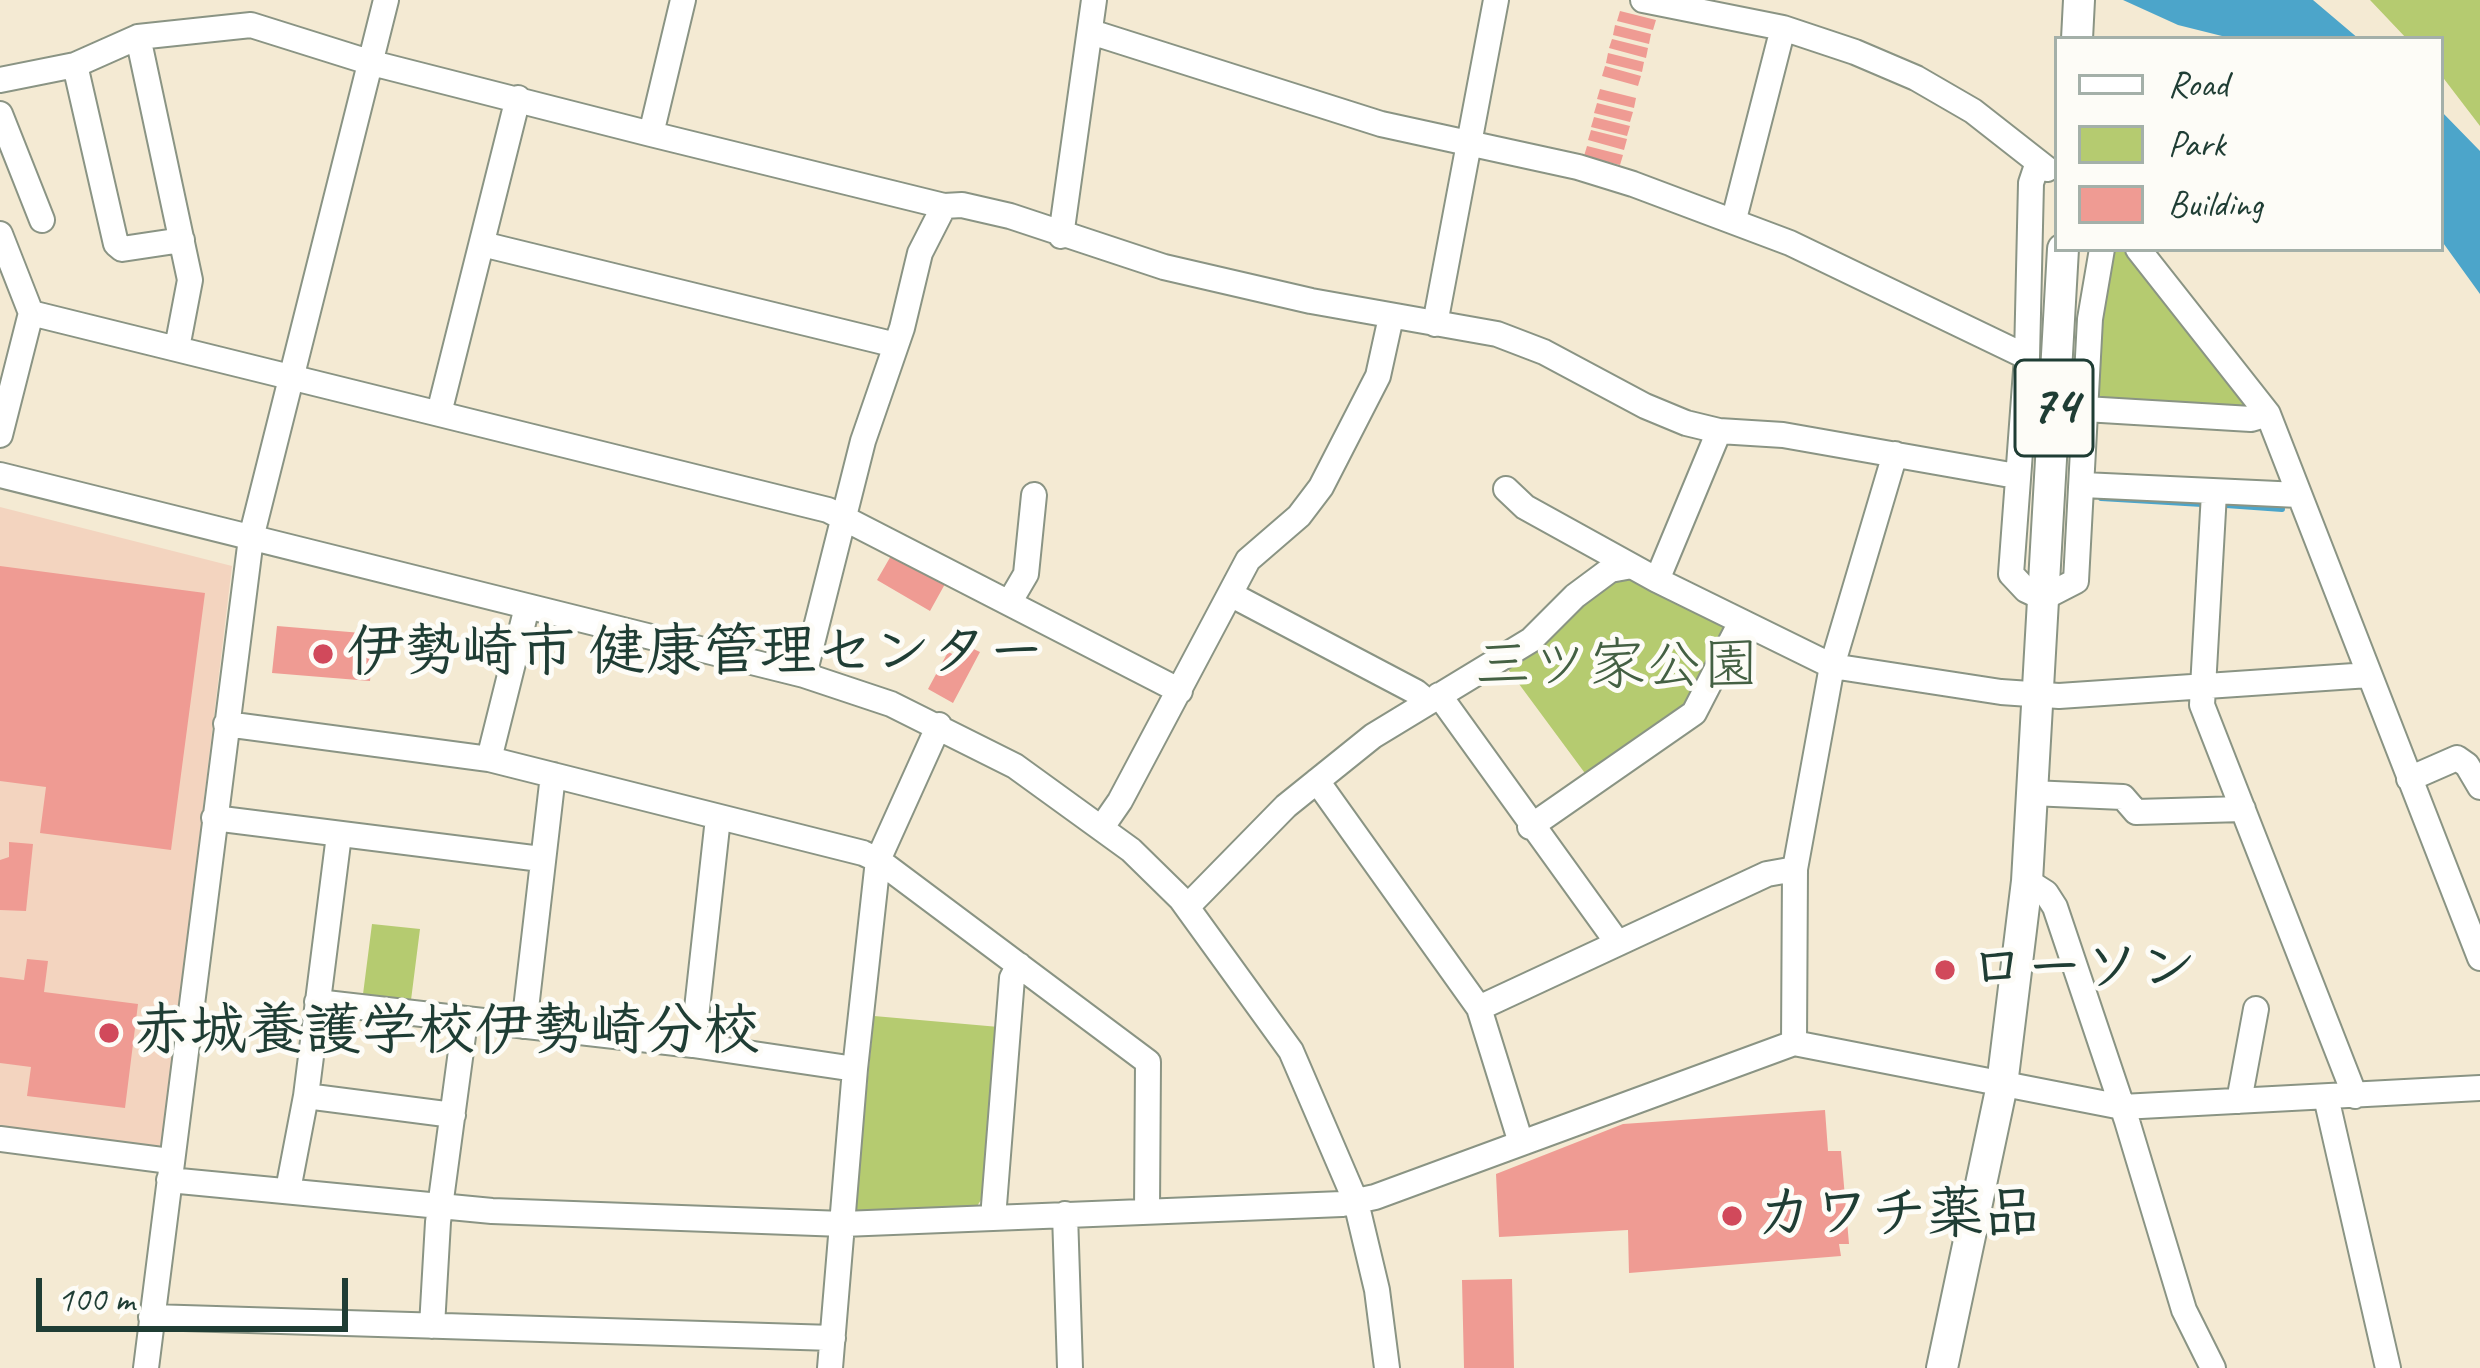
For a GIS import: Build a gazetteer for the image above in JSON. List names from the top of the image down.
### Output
{
  "streets": {
    "main road": ["74"]
  },
  "parks": ["三ツ家公園"],
  "places": [
    "伊勢崎市 健康管理センター",
    "ローソン",
    "赤城養護学校伊勢崎分校",
    "カワチ薬品"
  ],
  "legend": ["Road", "Park", "Building"],
  "scale_bar": "100 m"
}
